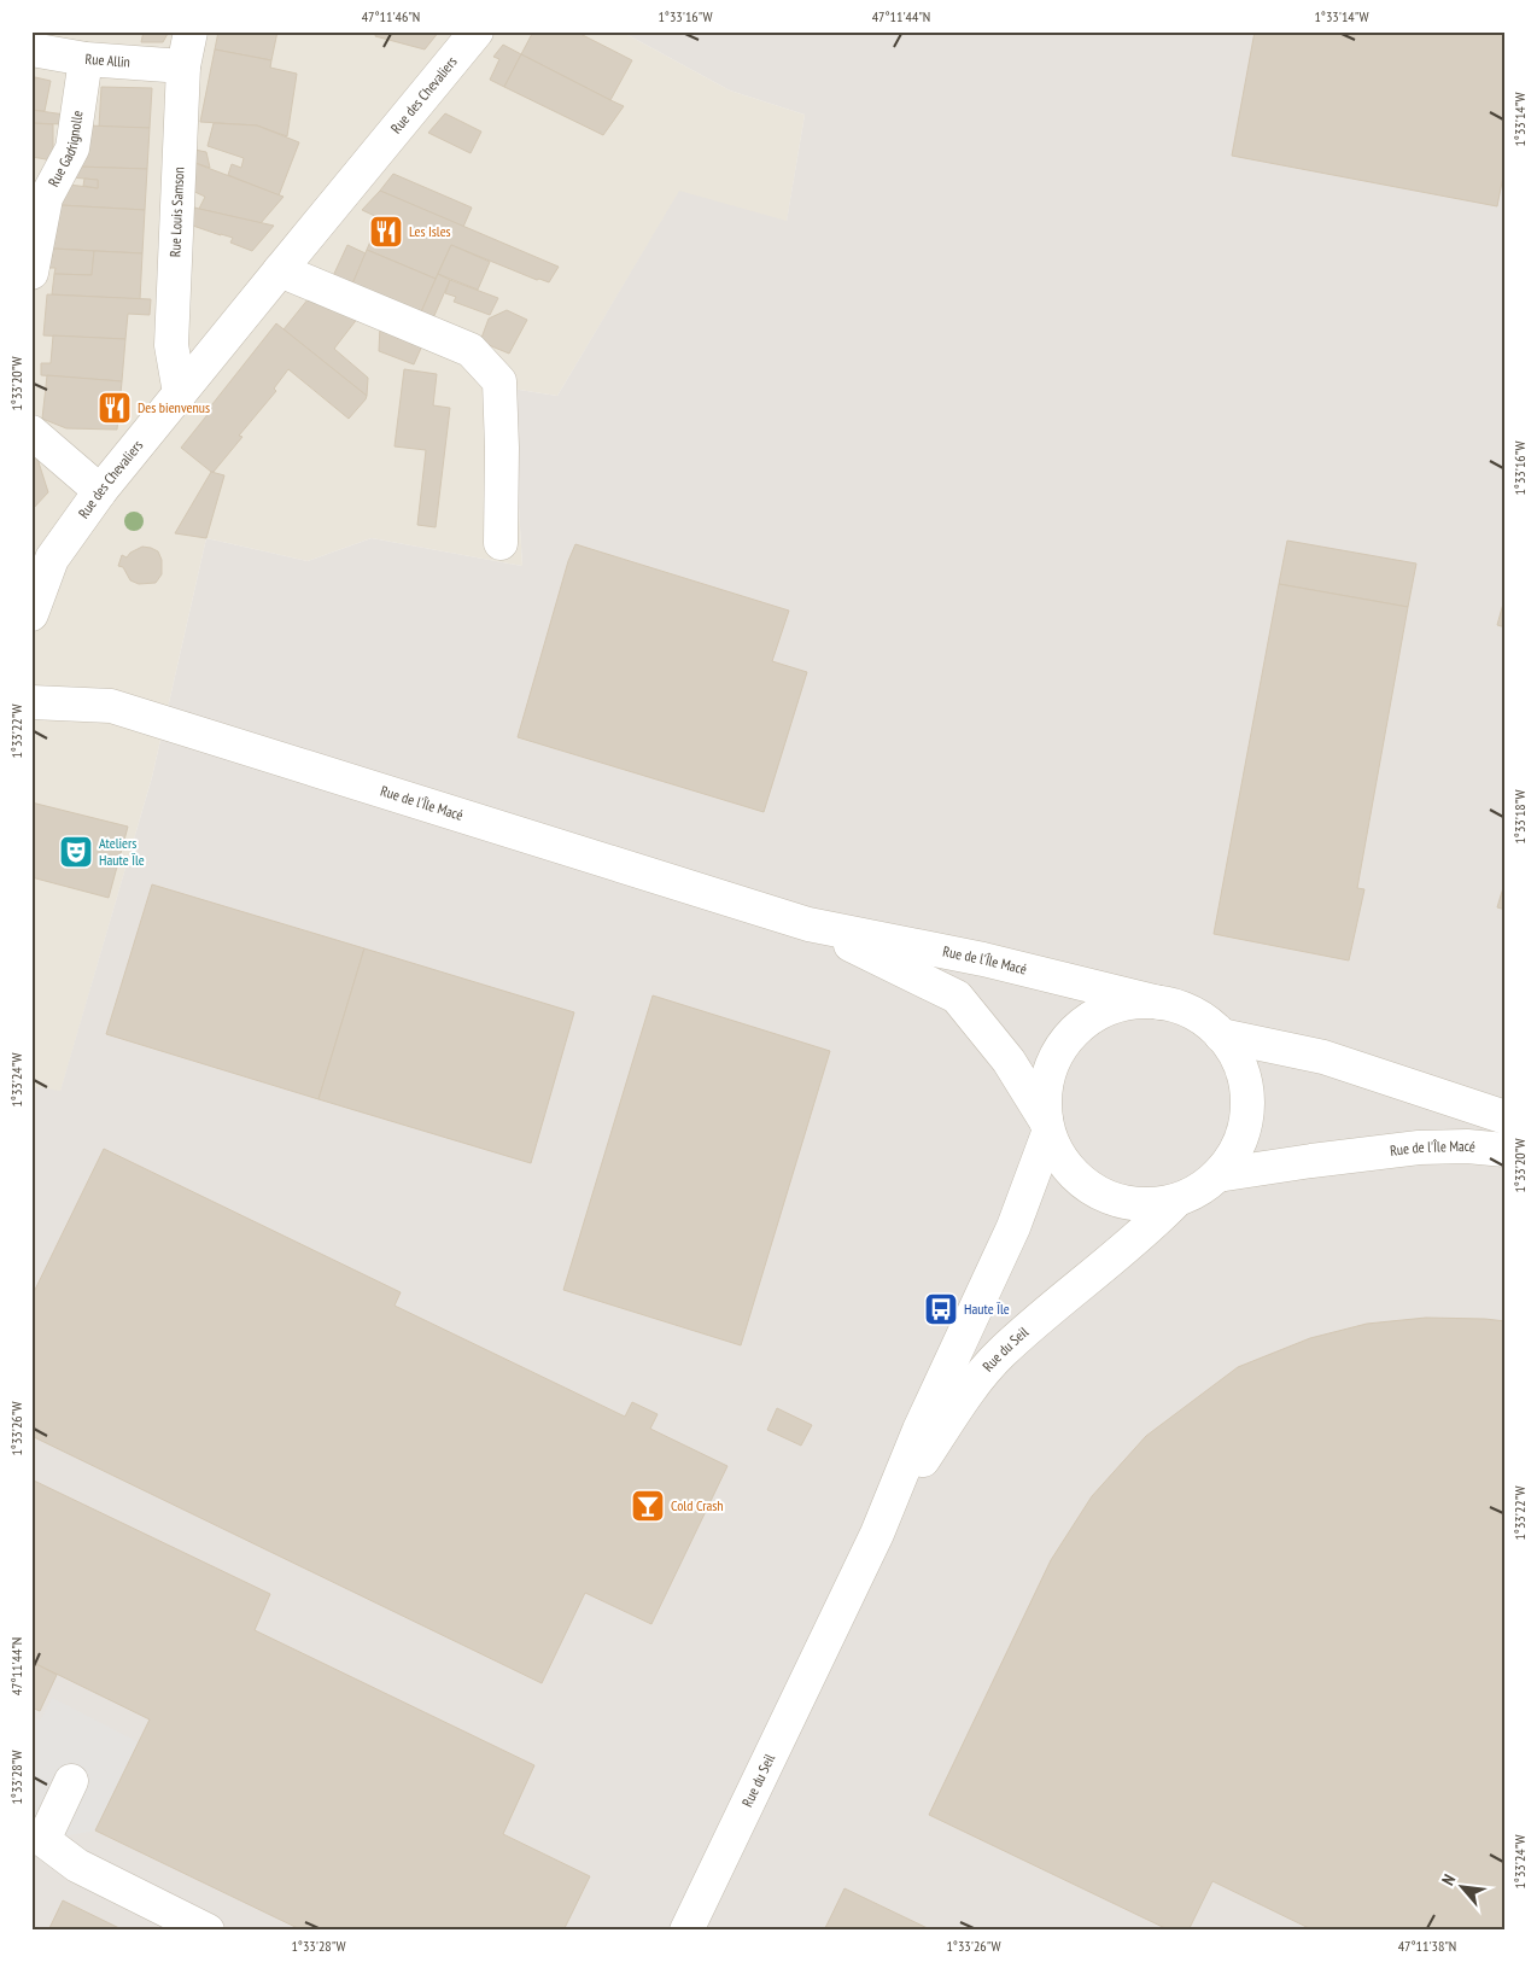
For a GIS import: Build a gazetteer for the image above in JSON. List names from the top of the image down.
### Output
{
  "streets": {
    "street": [
      "Rue Allin",
      "Rue des Chevaliers",
      "Rue Gadrignolle",
      "Rue Louis Samson",
      "Rue de l'Île Macé",
      "Rue du Seil"
    ]
  },
  "crossings": [
    ["Rue Allin", "Rue Gadrignolle"],
    ["Rue Allin", "Rue Louis Samson"],
    ["Rue des Chevaliers", "Rue Louis Samson"],
    ["Rue de l'Île Macé", "Rue du Seil"]
  ],
  "places": {
    "restaurant": ["Les Isles", "Des bienvenus"],
    "theatre": ["Ateliers Haute Île"],
    "bus stop": ["Haute Île"],
    "bar": ["Cold Crash"]
  },
  "north": "top left",
  "coordinates": [
    "47°11'46\"N",
    "1°33'16\"W",
    "47°11'44\"N",
    "1°33'14\"W",
    "1°33'20\"W",
    "1°33'22\"W",
    "1°33'18\"W",
    "1°33'24\"W",
    "1°33'26\"W",
    "1°33'28\"W",
    "47°11'38\"N"
  ]
}
